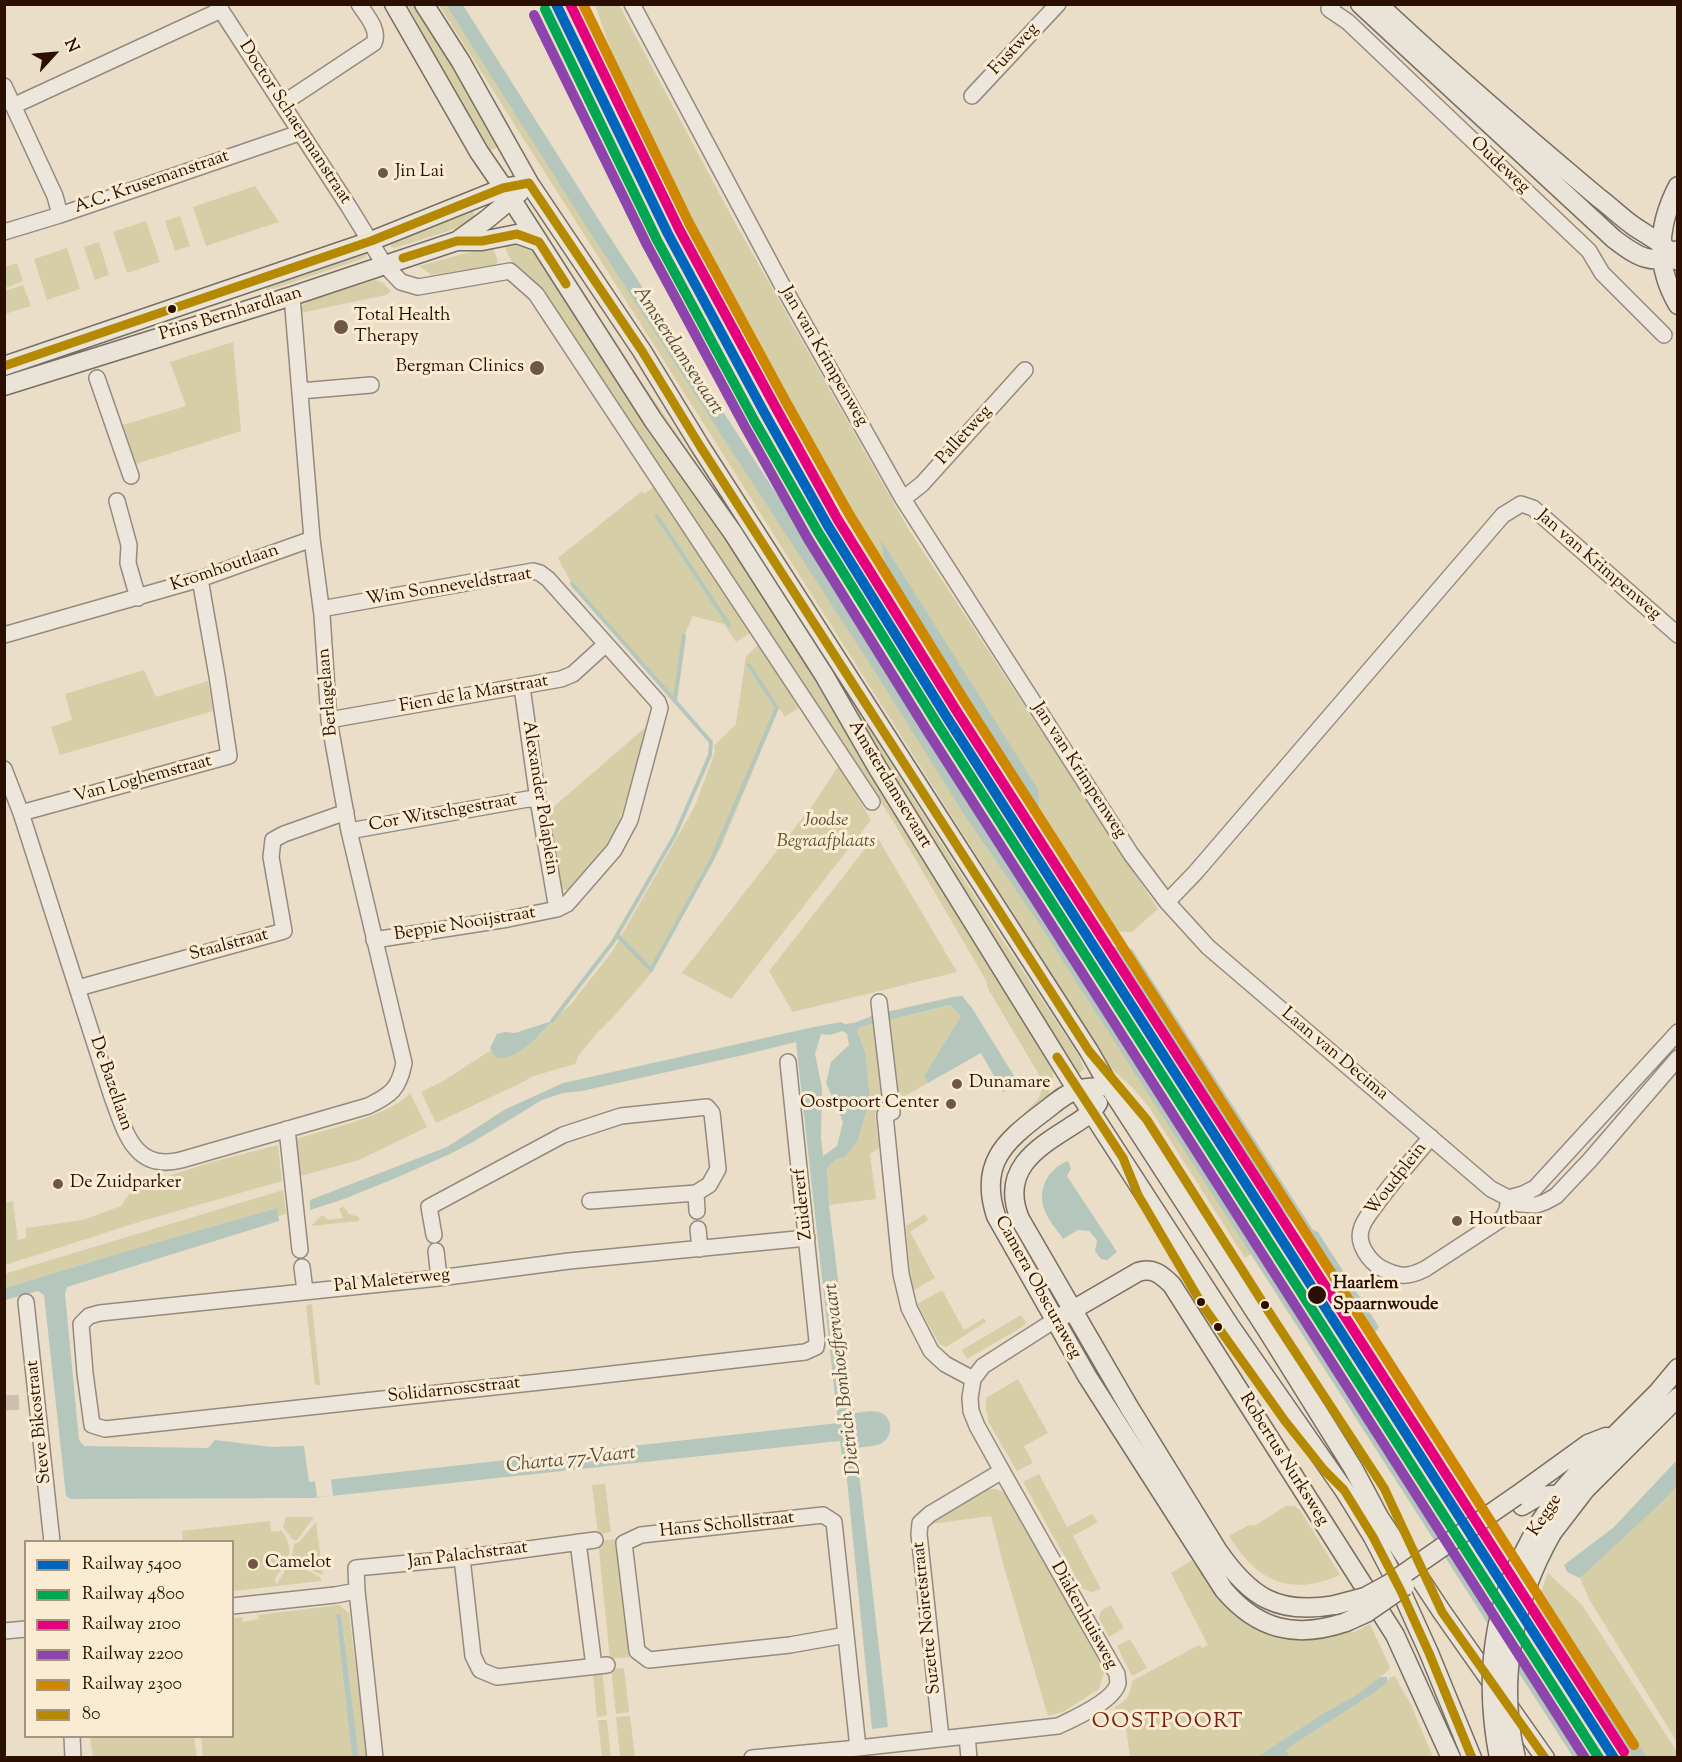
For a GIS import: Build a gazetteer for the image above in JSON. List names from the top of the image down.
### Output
{
  "streets": {
    "main road": [
      "Oudeweg",
      "Prins Bernhardlaan",
      "Amsterdamsevaart",
      "Camera Obscuraweg",
      "Robertus Nurksweg",
      "Kegge"
    ],
    "street": [
      "Fustweg",
      "Doctor Schaepmanstraat",
      "A.C. Krusemanstraat",
      "Jan van Krimpenweg",
      "Palletweg",
      "Kromhoutlaan",
      "Wim Sonneveldstraat",
      "Berlagelaan",
      "Fien de la Marstraat",
      "Van Loghemstraat",
      "Alexander Polaplein",
      "Cor Witschgestraat",
      "Beppie Nooijstraat",
      "Staalstraat",
      "Laan van Decima",
      "De Bazellaan",
      "Woudplein",
      "Zuidererf",
      "Pal Maleterweg",
      "Solidarnoscstraat",
      "Steve Bikostraat",
      "Hans Schollstraat",
      "Jan Palachstraat",
      "Diakenhuisweg",
      "Suzette Noiretstraat"
    ]
  },
  "crossings": [
    ["Doctor Schaepmanstraat", "A.C. Krusemanstraat"],
    ["Doctor Schaepmanstraat", "Prins Bernhardlaan"],
    ["Doctor Schaepmanstraat", "Amsterdamsevaart"],
    ["Prins Bernhardlaan", "Berlagelaan"],
    ["Prins Bernhardlaan", "Amsterdamsevaart"],
    ["Jan van Krimpenweg", "Palletweg"],
    ["Jan van Krimpenweg", "Laan van Decima"],
    ["Kromhoutlaan", "Berlagelaan"],
    ["Kromhoutlaan", "Van Loghemstraat"],
    ["Wim Sonneveldstraat", "Berlagelaan"],
    ["Wim Sonneveldstraat", "Fien de la Marstraat"],
    ["Wim Sonneveldstraat", "Alexander Polaplein"],
    ["Wim Sonneveldstraat", "Beppie Nooijstraat"],
    ["Berlagelaan", "Fien de la Marstraat"],
    ["Berlagelaan", "Cor Witschgestraat"],
    ["Berlagelaan", "Beppie Nooijstraat"],
    ["Berlagelaan", "Staalstraat"],
    ["Berlagelaan", "De Bazellaan"],
    ["Fien de la Marstraat", "Alexander Polaplein"],
    ["Van Loghemstraat", "De Bazellaan"],
    ["Amsterdamsevaart", "Camera Obscuraweg"],
    ["Alexander Polaplein", "Cor Witschgestraat"],
    ["Alexander Polaplein", "Beppie Nooijstraat"],
    ["Staalstraat", "De Bazellaan"],
    ["Laan van Decima", "Woudplein"],
    ["Zuidererf", "Pal Maleterweg"],
    ["Zuidererf", "Solidarnoscstraat"],
    ["Pal Maleterweg", "Solidarnoscstraat"],
    ["Camera Obscuraweg", "Robertus Nurksweg"],
    ["Camera Obscuraweg", "Kegge"],
    ["Diakenhuisweg", "Suzette Noiretstraat"]
  ],
  "districts": ["OOSTPOORT"],
  "water": ["Amsterdamsevaart", "Dietrich Bonhoeffervaart", "Charta 77-Vaart"],
  "parks": ["Joodse Begraafplaats"],
  "places": [
    "Jin Lai",
    "Total Health Therapy",
    "Bergman Clinics",
    "Dunamare",
    "Oostpoort Center",
    "De Zuidparker",
    "Houtbaar",
    "Haarlem Spaarnwoude",
    "Camelot"
  ],
  "lines": [
    "rail line 5400",
    "rail line 2100",
    "rail line 2300",
    "rail line 4800",
    "rail line 2200",
    "transit line 80"
  ],
  "legend": [
    "Railway 5400",
    "Railway 4800",
    "Railway 2100",
    "Railway 2200",
    "Railway 2300",
    "80"
  ],
  "north": "top right"
}
